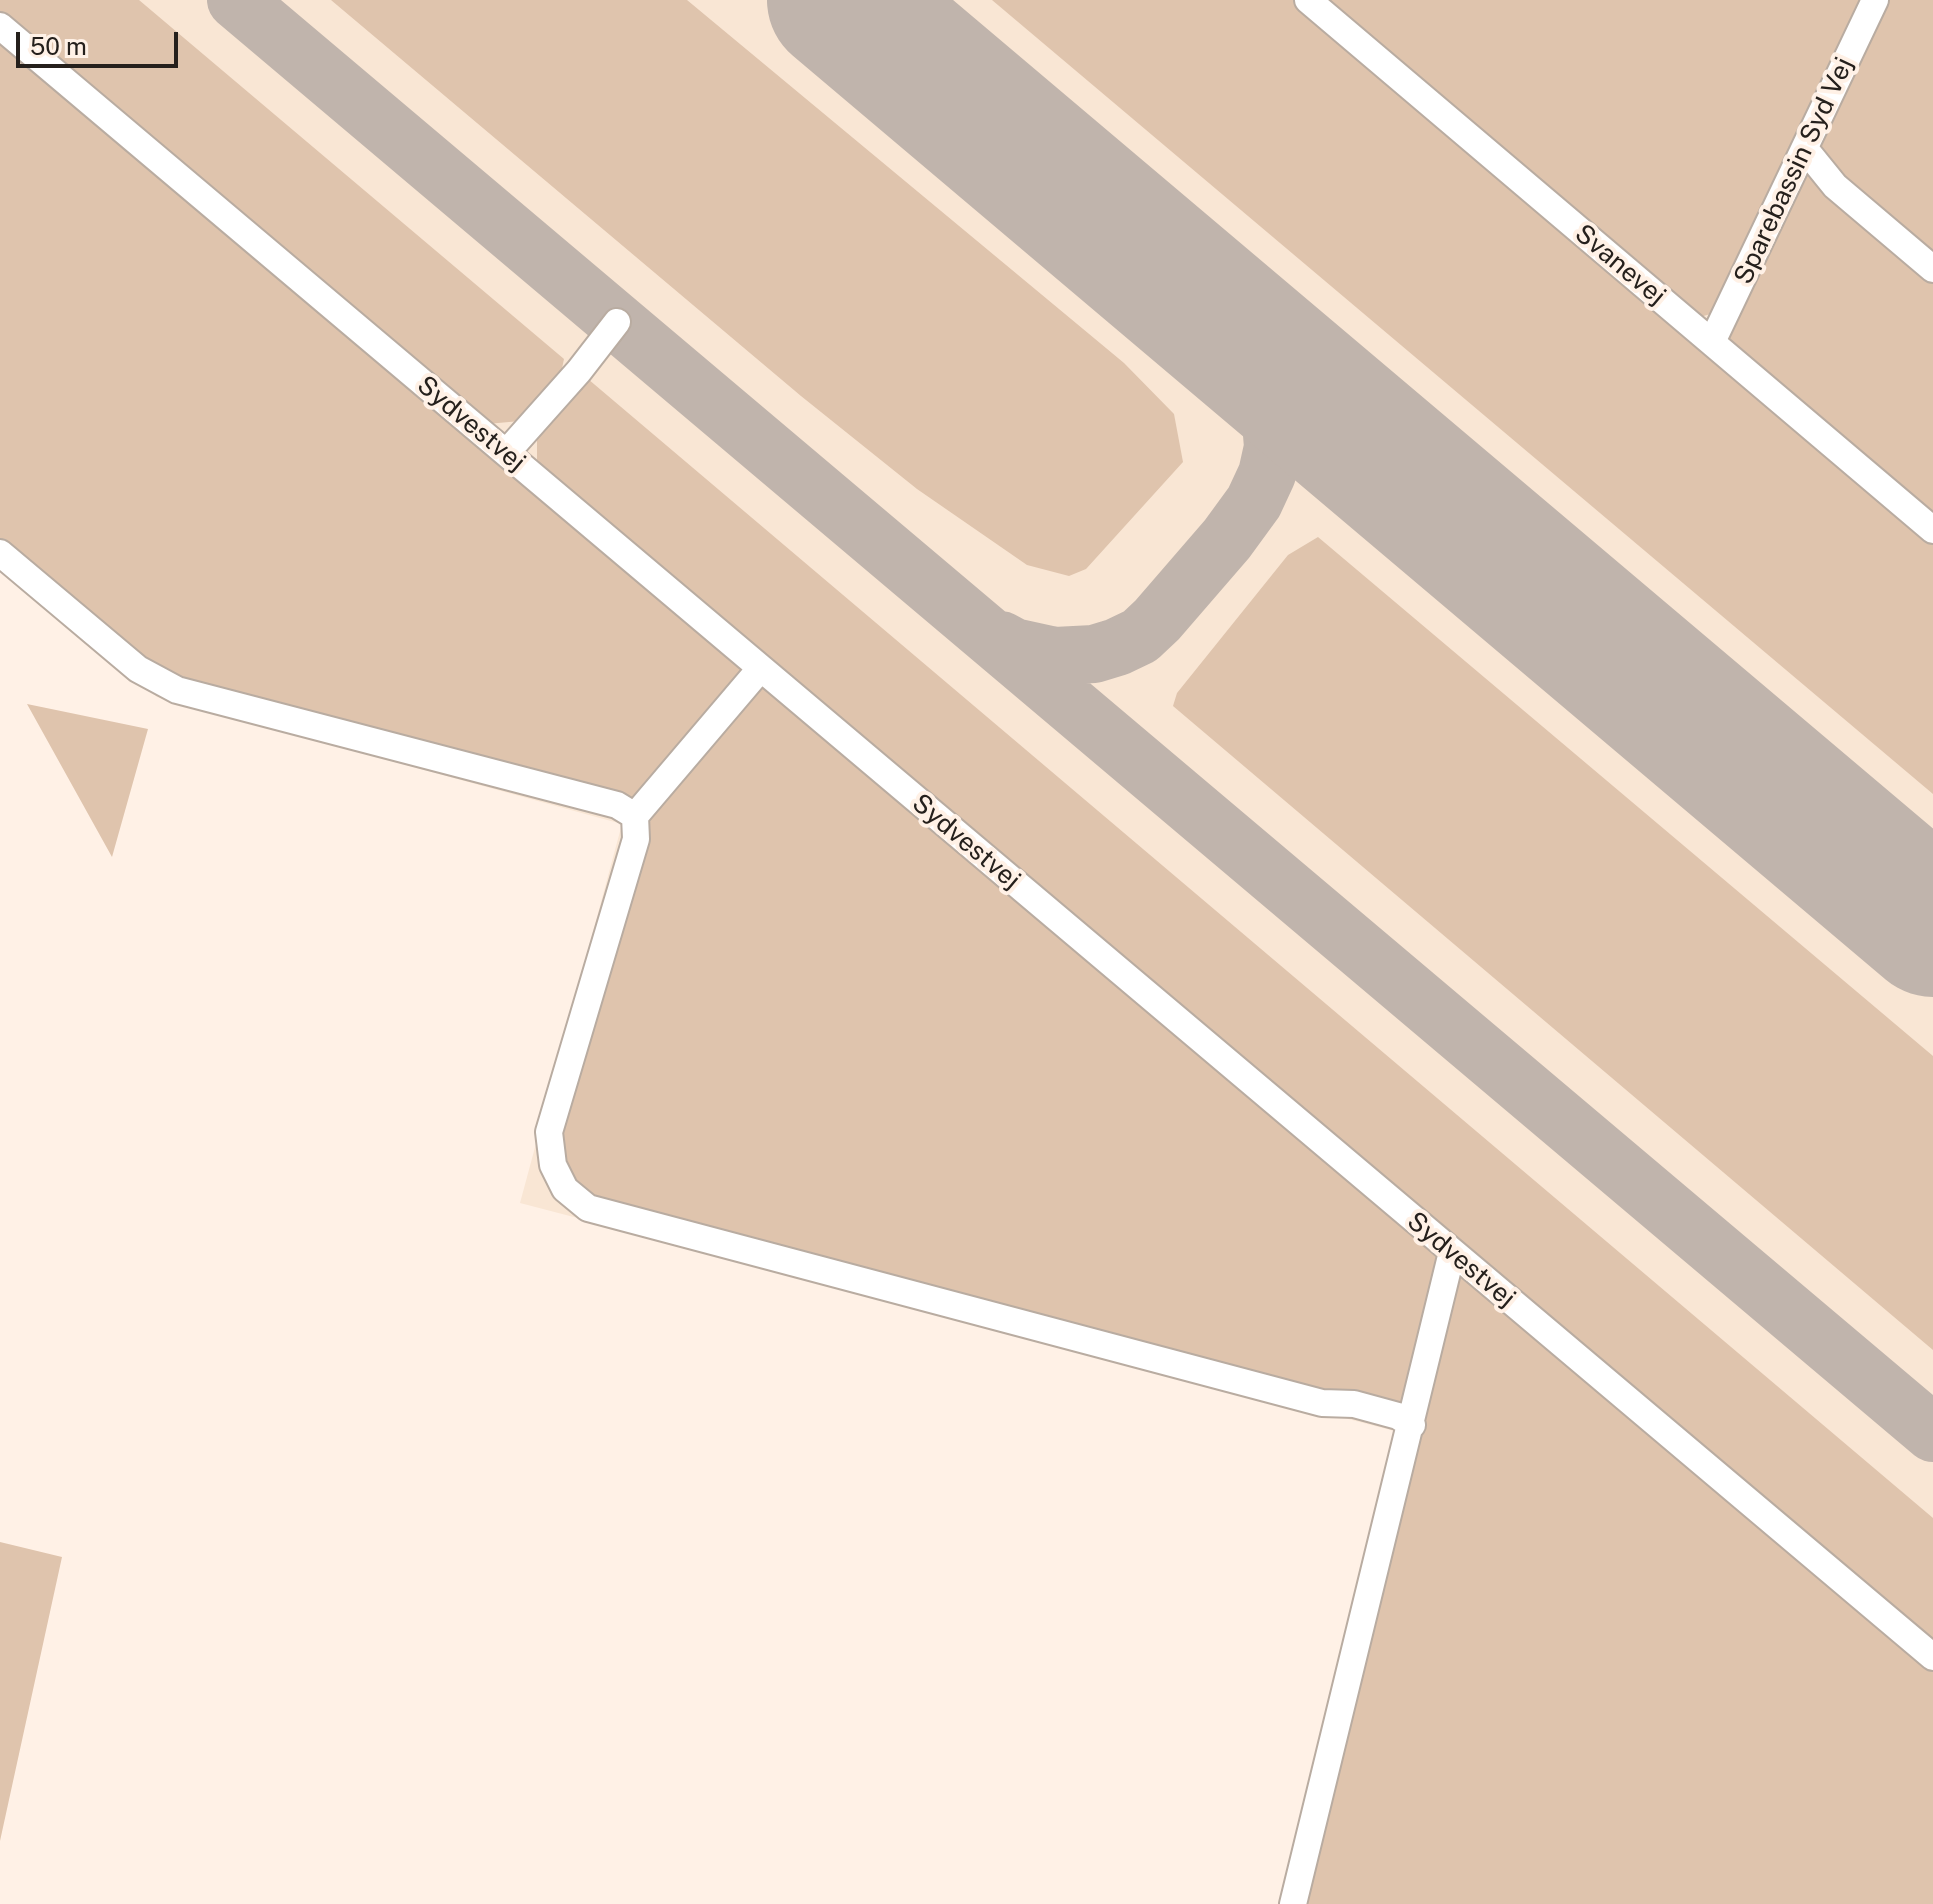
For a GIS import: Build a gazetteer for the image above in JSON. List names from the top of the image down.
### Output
{
  "streets": {
    "lane": ["Sparebassin Syd Vej", "Svanevej", "Sydvestvej"]
  },
  "crossings": [
    ["Sparebassin Syd Vej", "Svanevej"]
  ],
  "scale_bar": "50 m"
}
